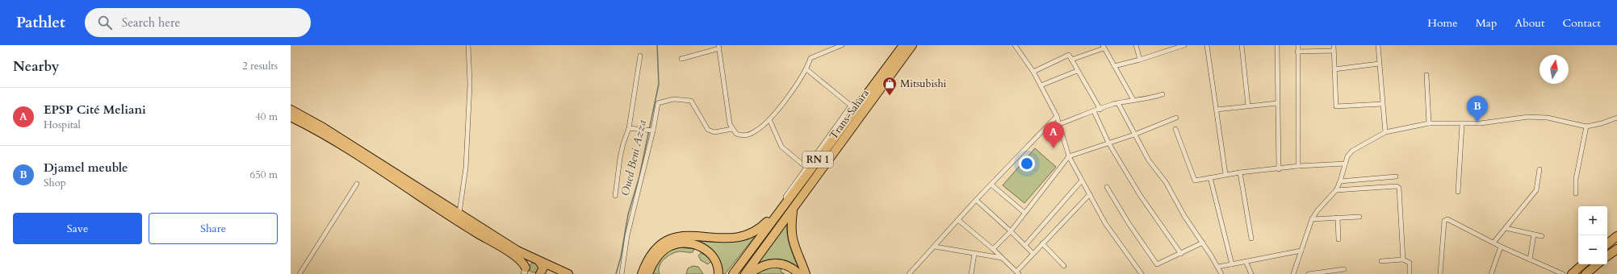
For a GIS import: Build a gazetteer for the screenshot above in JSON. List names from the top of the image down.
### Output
{
  "streets": {
    "highway": ["Trans-Sahara", "RN 1"]
  },
  "water": ["Oued Beni Azza"],
  "places": {
    "shop": ["Mitsubishi"]
  },
  "north": "top",
  "page": {
    "header": "Pathlet",
    "search": "Search here",
    "nav": [
      "Home",
      "Map",
      "About",
      "Contact"
    ],
    "heading": ["Nearby", "2 results"],
    "list": [
      {
        "mark": "A",
        "name": "EPSP Cité Meliani",
        "note": "Hospital",
        "value": "40 m"
      },
      {
        "mark": "B",
        "name": "Djamel meuble",
        "note": "Shop",
        "value": "650 m"
      }
    ],
    "pins": ["B", "A"],
    "buttons": ["Save", "Share"],
    "map_buttons": ["+", "−"]
  }
}
